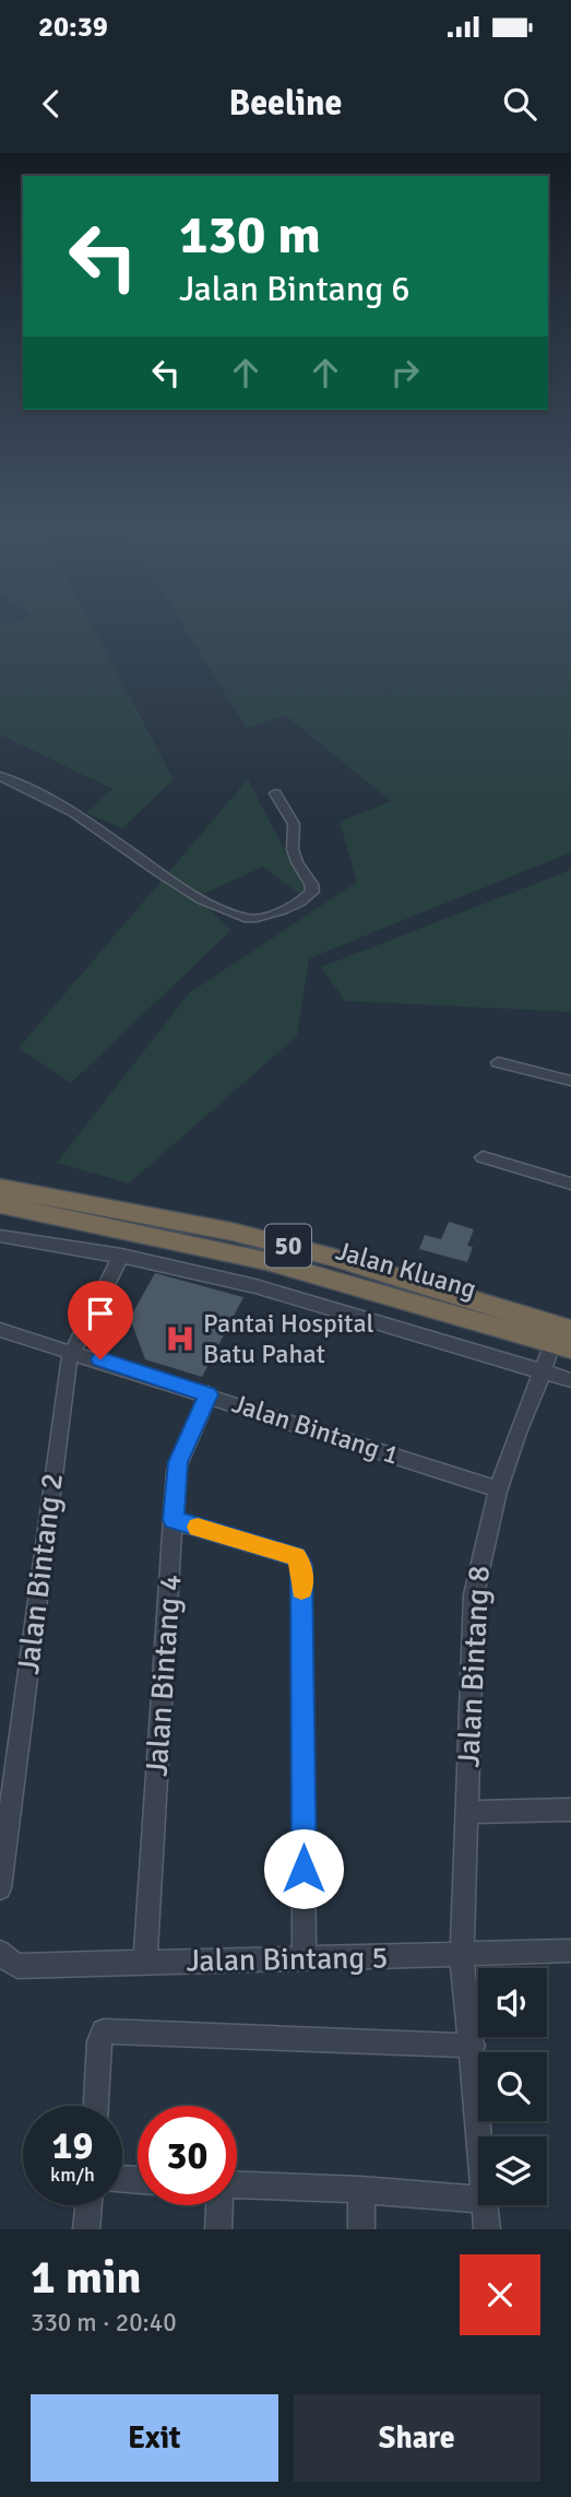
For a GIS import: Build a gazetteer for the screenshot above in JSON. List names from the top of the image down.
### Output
{
  "streets": {
    "highway": ["50", "Jalan Kluang"],
    "street": [
      "Jalan Bintang 1",
      "Jalan Bintang 2",
      "Jalan Bintang 8",
      "Jalan Bintang 4",
      "Jalan Bintang 5"
    ]
  },
  "crossings": [
    ["Jalan Kluang", "Jalan Bintang 8"],
    ["Jalan Bintang 1", "Jalan Bintang 2"],
    ["Jalan Bintang 1", "Jalan Bintang 8"],
    ["Jalan Bintang 1", "Jalan Bintang 4"],
    ["Jalan Bintang 8", "Jalan Bintang 5"],
    ["Jalan Bintang 4", "Jalan Bintang 5"]
  ],
  "places": {
    "hospital": ["Pantai Hospital Batu Pahat"]
  },
  "page": {
    "status": "20:39",
    "header": "Beeline",
    "turn": ["130 m", "Jalan Bintang 6"],
    "speed": "19 km/h",
    "limit": "30",
    "heading": ["1 min", "330 m · 20:40"],
    "buttons": ["Exit", "Share"]
  }
}
